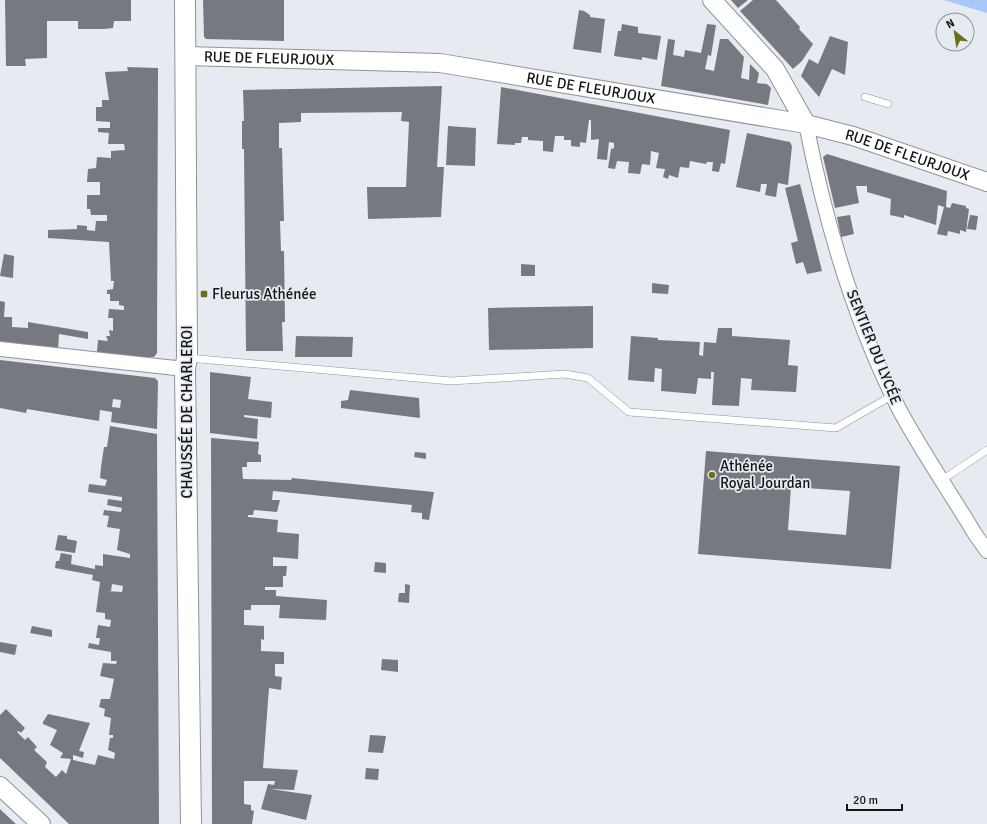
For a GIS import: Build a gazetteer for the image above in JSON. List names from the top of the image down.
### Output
{
  "streets": {
    "main road": ["CHAUSSÉE DE CHARLEROI"],
    "street": ["RUE DE FLEURJOUX", "SENTIER DU LYCÉE"]
  },
  "crossings": [
    ["RUE DE FLEURJOUX", "SENTIER DU LYCÉE"],
    ["RUE DE FLEURJOUX", "CHAUSSÉE DE CHARLEROI"]
  ],
  "places": {
    "transit": ["Fleurus Athénée"],
    "other": ["Athénée Royal Jourdan"]
  },
  "scale_bar": "20 m",
  "north": "top left"
}
